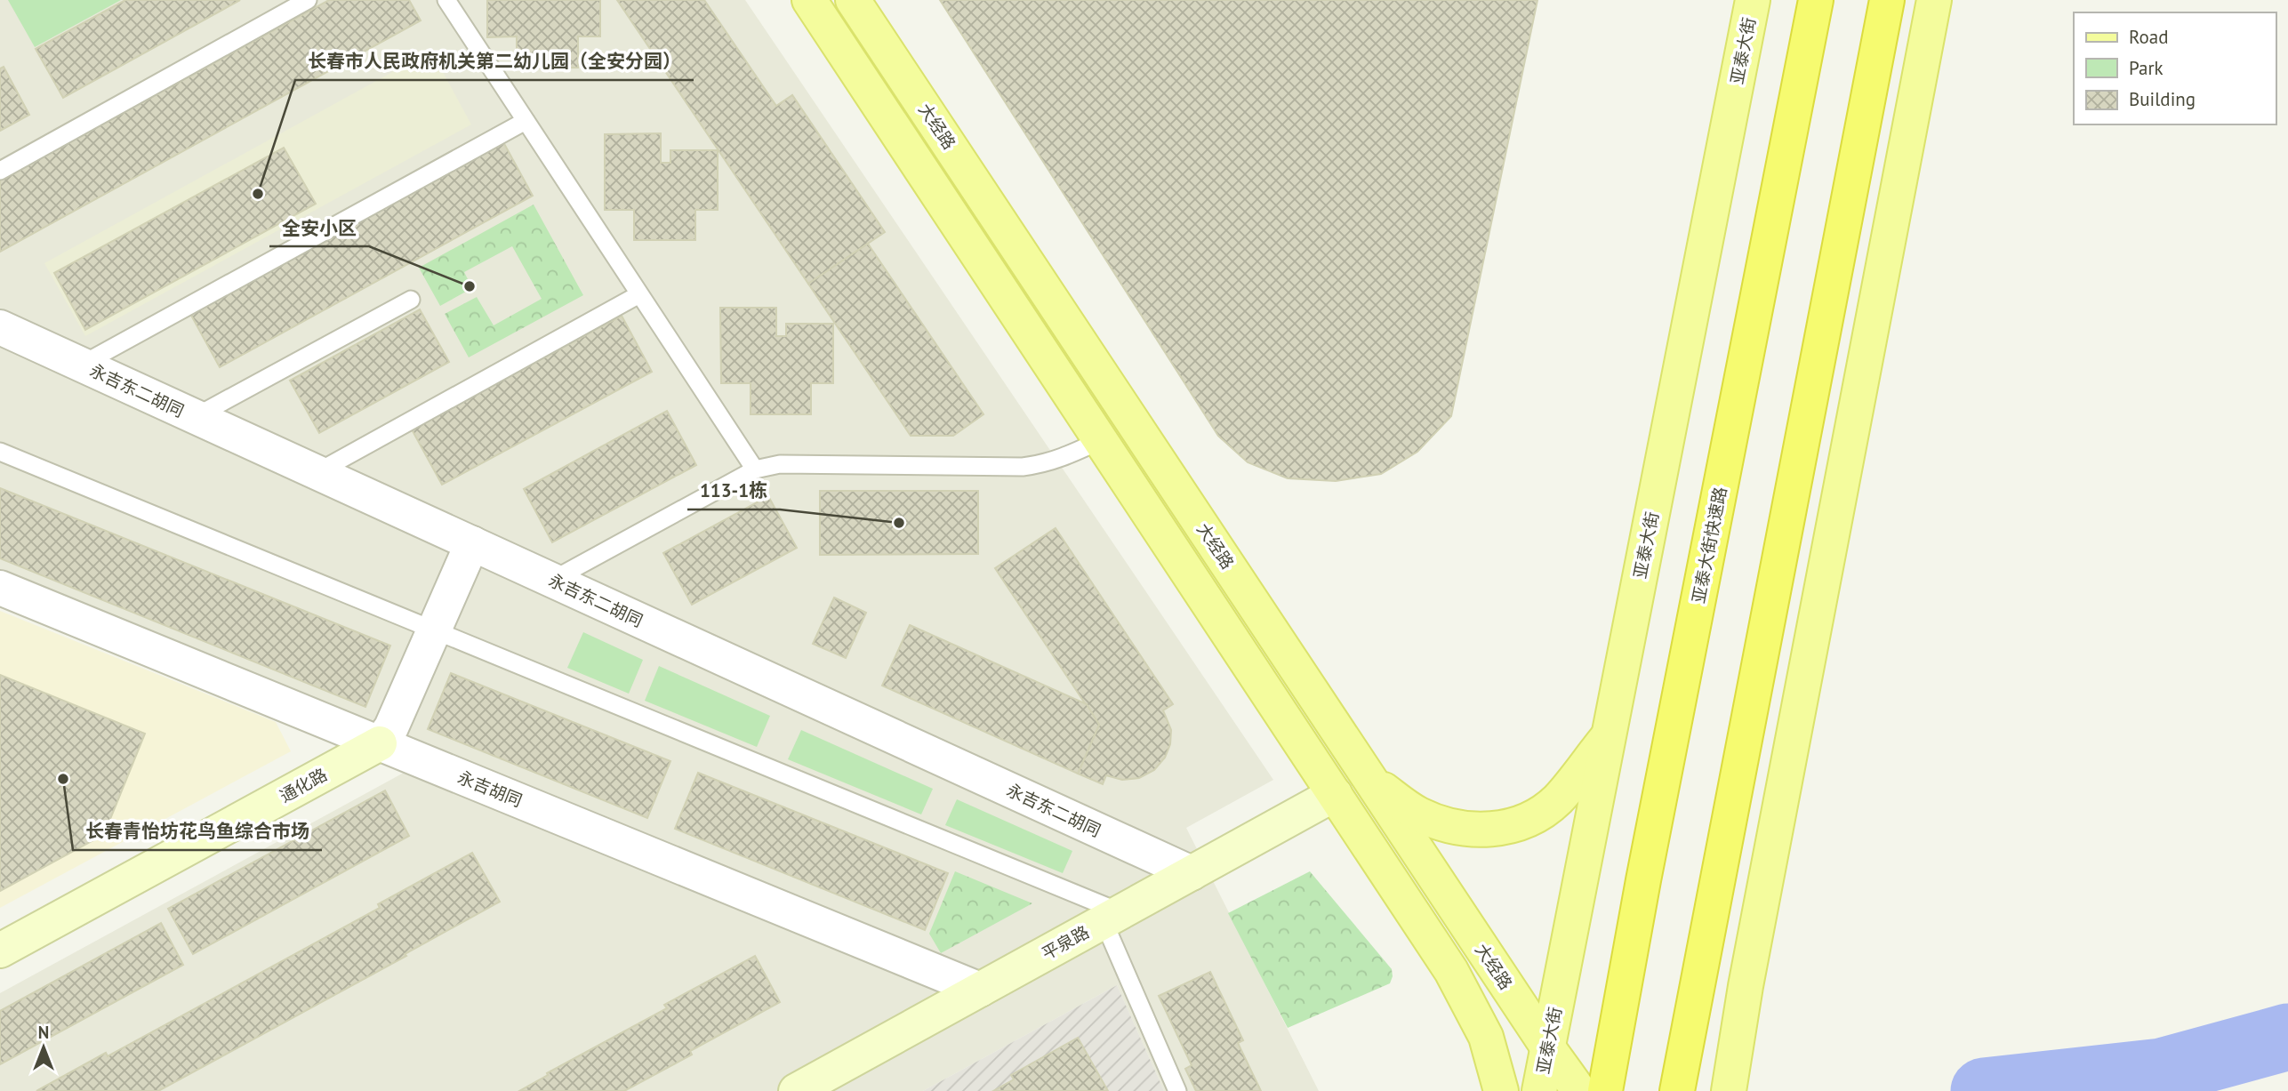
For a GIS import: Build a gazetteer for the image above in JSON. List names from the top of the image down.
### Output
{
  "streets": {
    "highway": ["亚泰大街快速路"],
    "main road": ["亚泰大街", "大经路"],
    "street": [
      "永吉东二胡同",
      "通化路",
      "永吉胡同",
      "平泉路"
    ]
  },
  "crossings": [
    ["亚泰大街", "大经路"],
    ["永吉东二胡同", "平泉路"],
    ["通化路", "永吉胡同"],
    ["永吉胡同", "平泉路"]
  ],
  "places": [
    "长春市人民政府机关第二幼儿园（全安分园）",
    "全安小区",
    "113-1栋",
    "长春青怡坊花鸟鱼综合市场"
  ],
  "legend": ["Road", "Park", "Building"],
  "north": "top"
}
